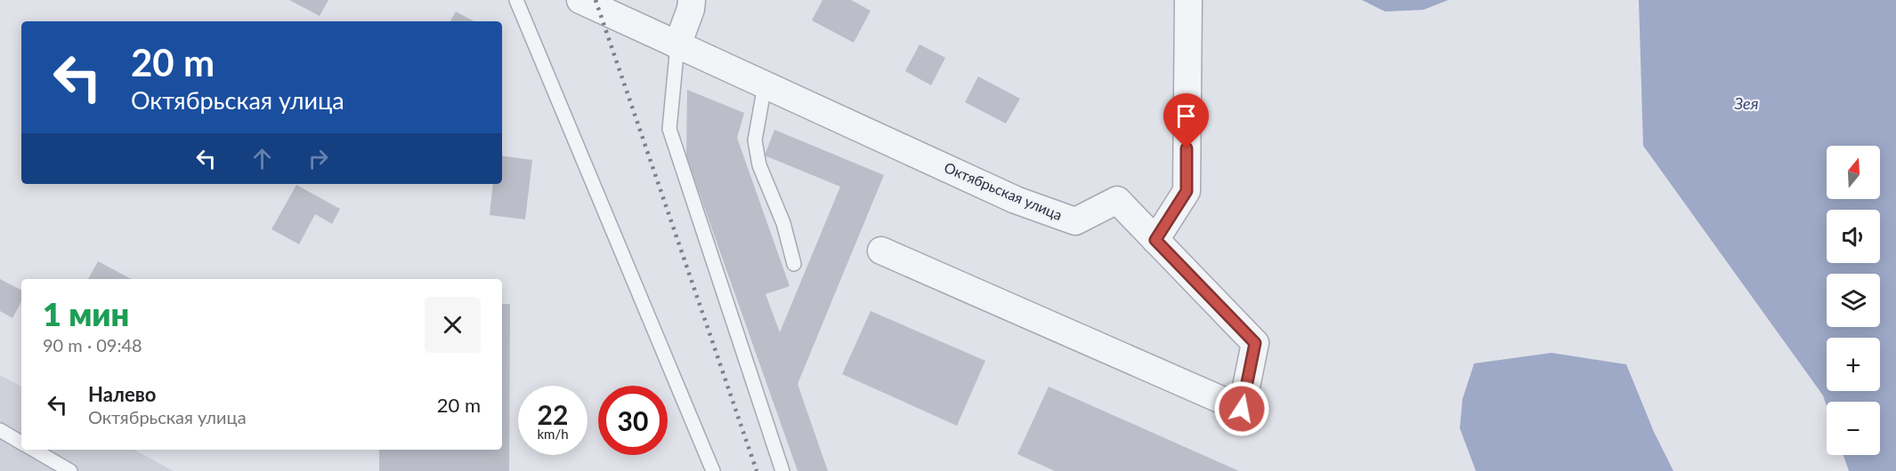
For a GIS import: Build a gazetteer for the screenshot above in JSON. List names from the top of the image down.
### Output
{
  "streets": {
    "street": ["Октябрьская улица"]
  },
  "water": ["Зея"],
  "north": "top",
  "page": {
    "turn": ["20 m", "Октябрьская улица"],
    "map_buttons": ["+", "−"],
    "heading": ["1 мин", "90 m · 09:48"],
    "list": [
      {
        "name": "Налево",
        "note": "Октябрьская улица",
        "value": "20 m"
      }
    ],
    "speed": "22 km/h",
    "limit": "30"
  }
}
